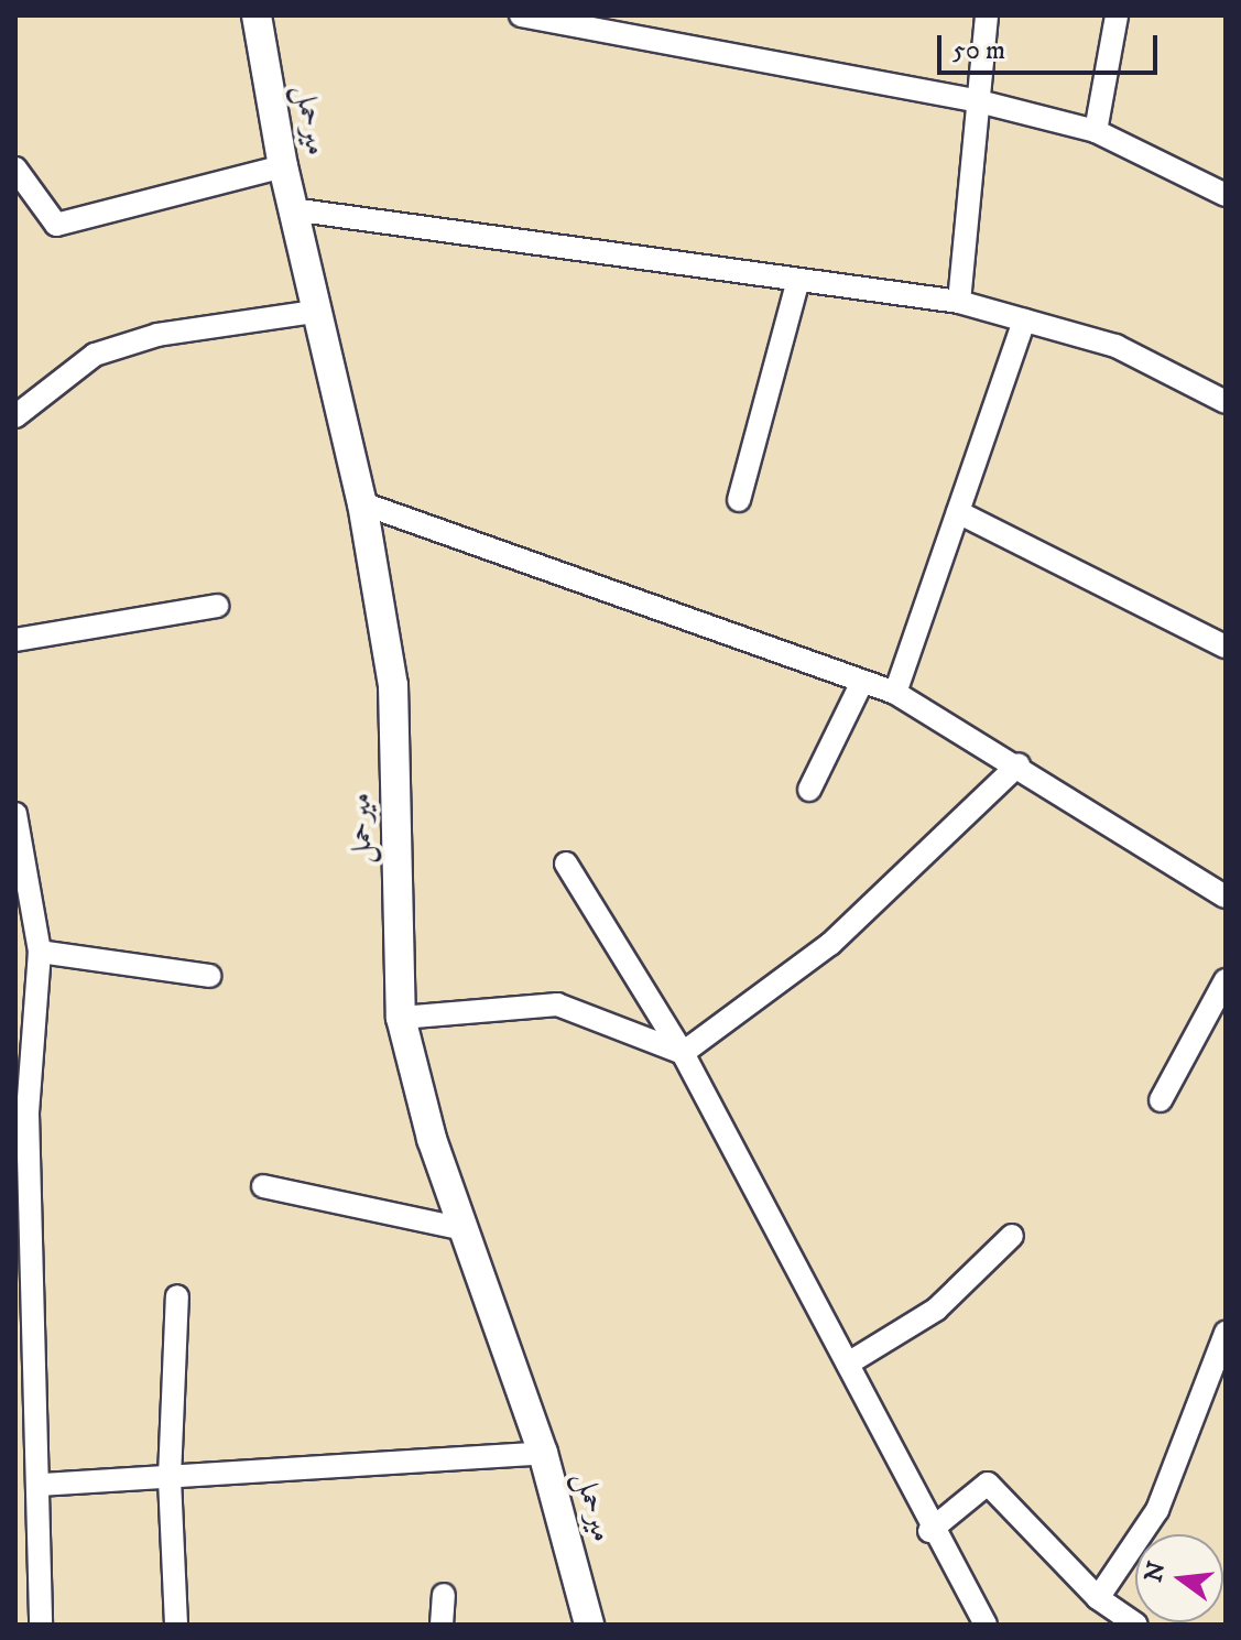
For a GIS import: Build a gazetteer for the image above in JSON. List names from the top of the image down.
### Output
{
  "streets": {
    "street": ["میرحمل"]
  },
  "scale_bar": "50 m",
  "north": "left"
}
